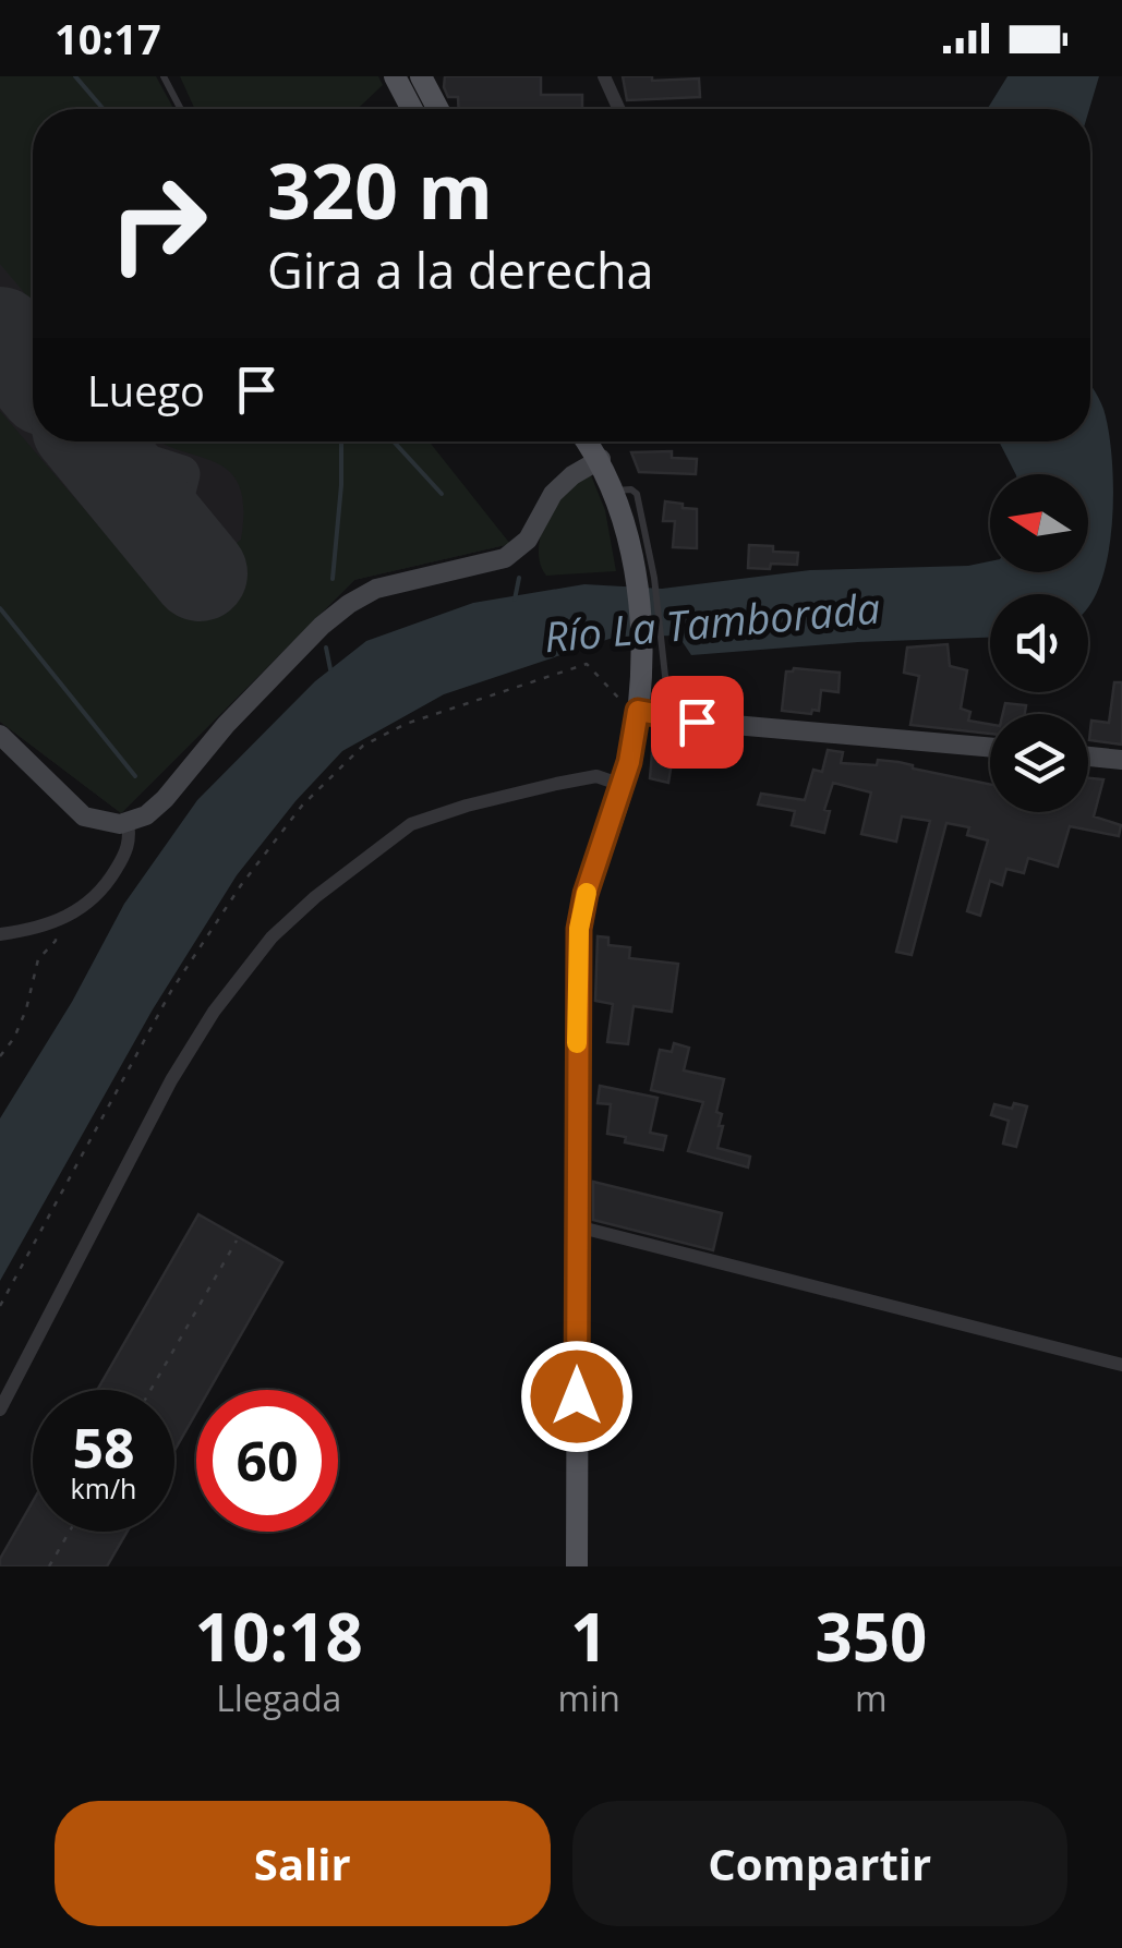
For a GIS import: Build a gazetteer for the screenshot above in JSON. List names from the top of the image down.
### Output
{
  "water": ["Río La Tamborada"],
  "north": "left",
  "page": {
    "status": "10:17",
    "turn": ["320 m", "Gira a la derecha"],
    "then": "Luego",
    "speed": "58 km/h",
    "limit": "60",
    "eta": [
      "10:18",
      "Llegada",
      "1",
      "min",
      "350",
      "m"
    ],
    "buttons": ["Salir", "Compartir"]
  }
}
